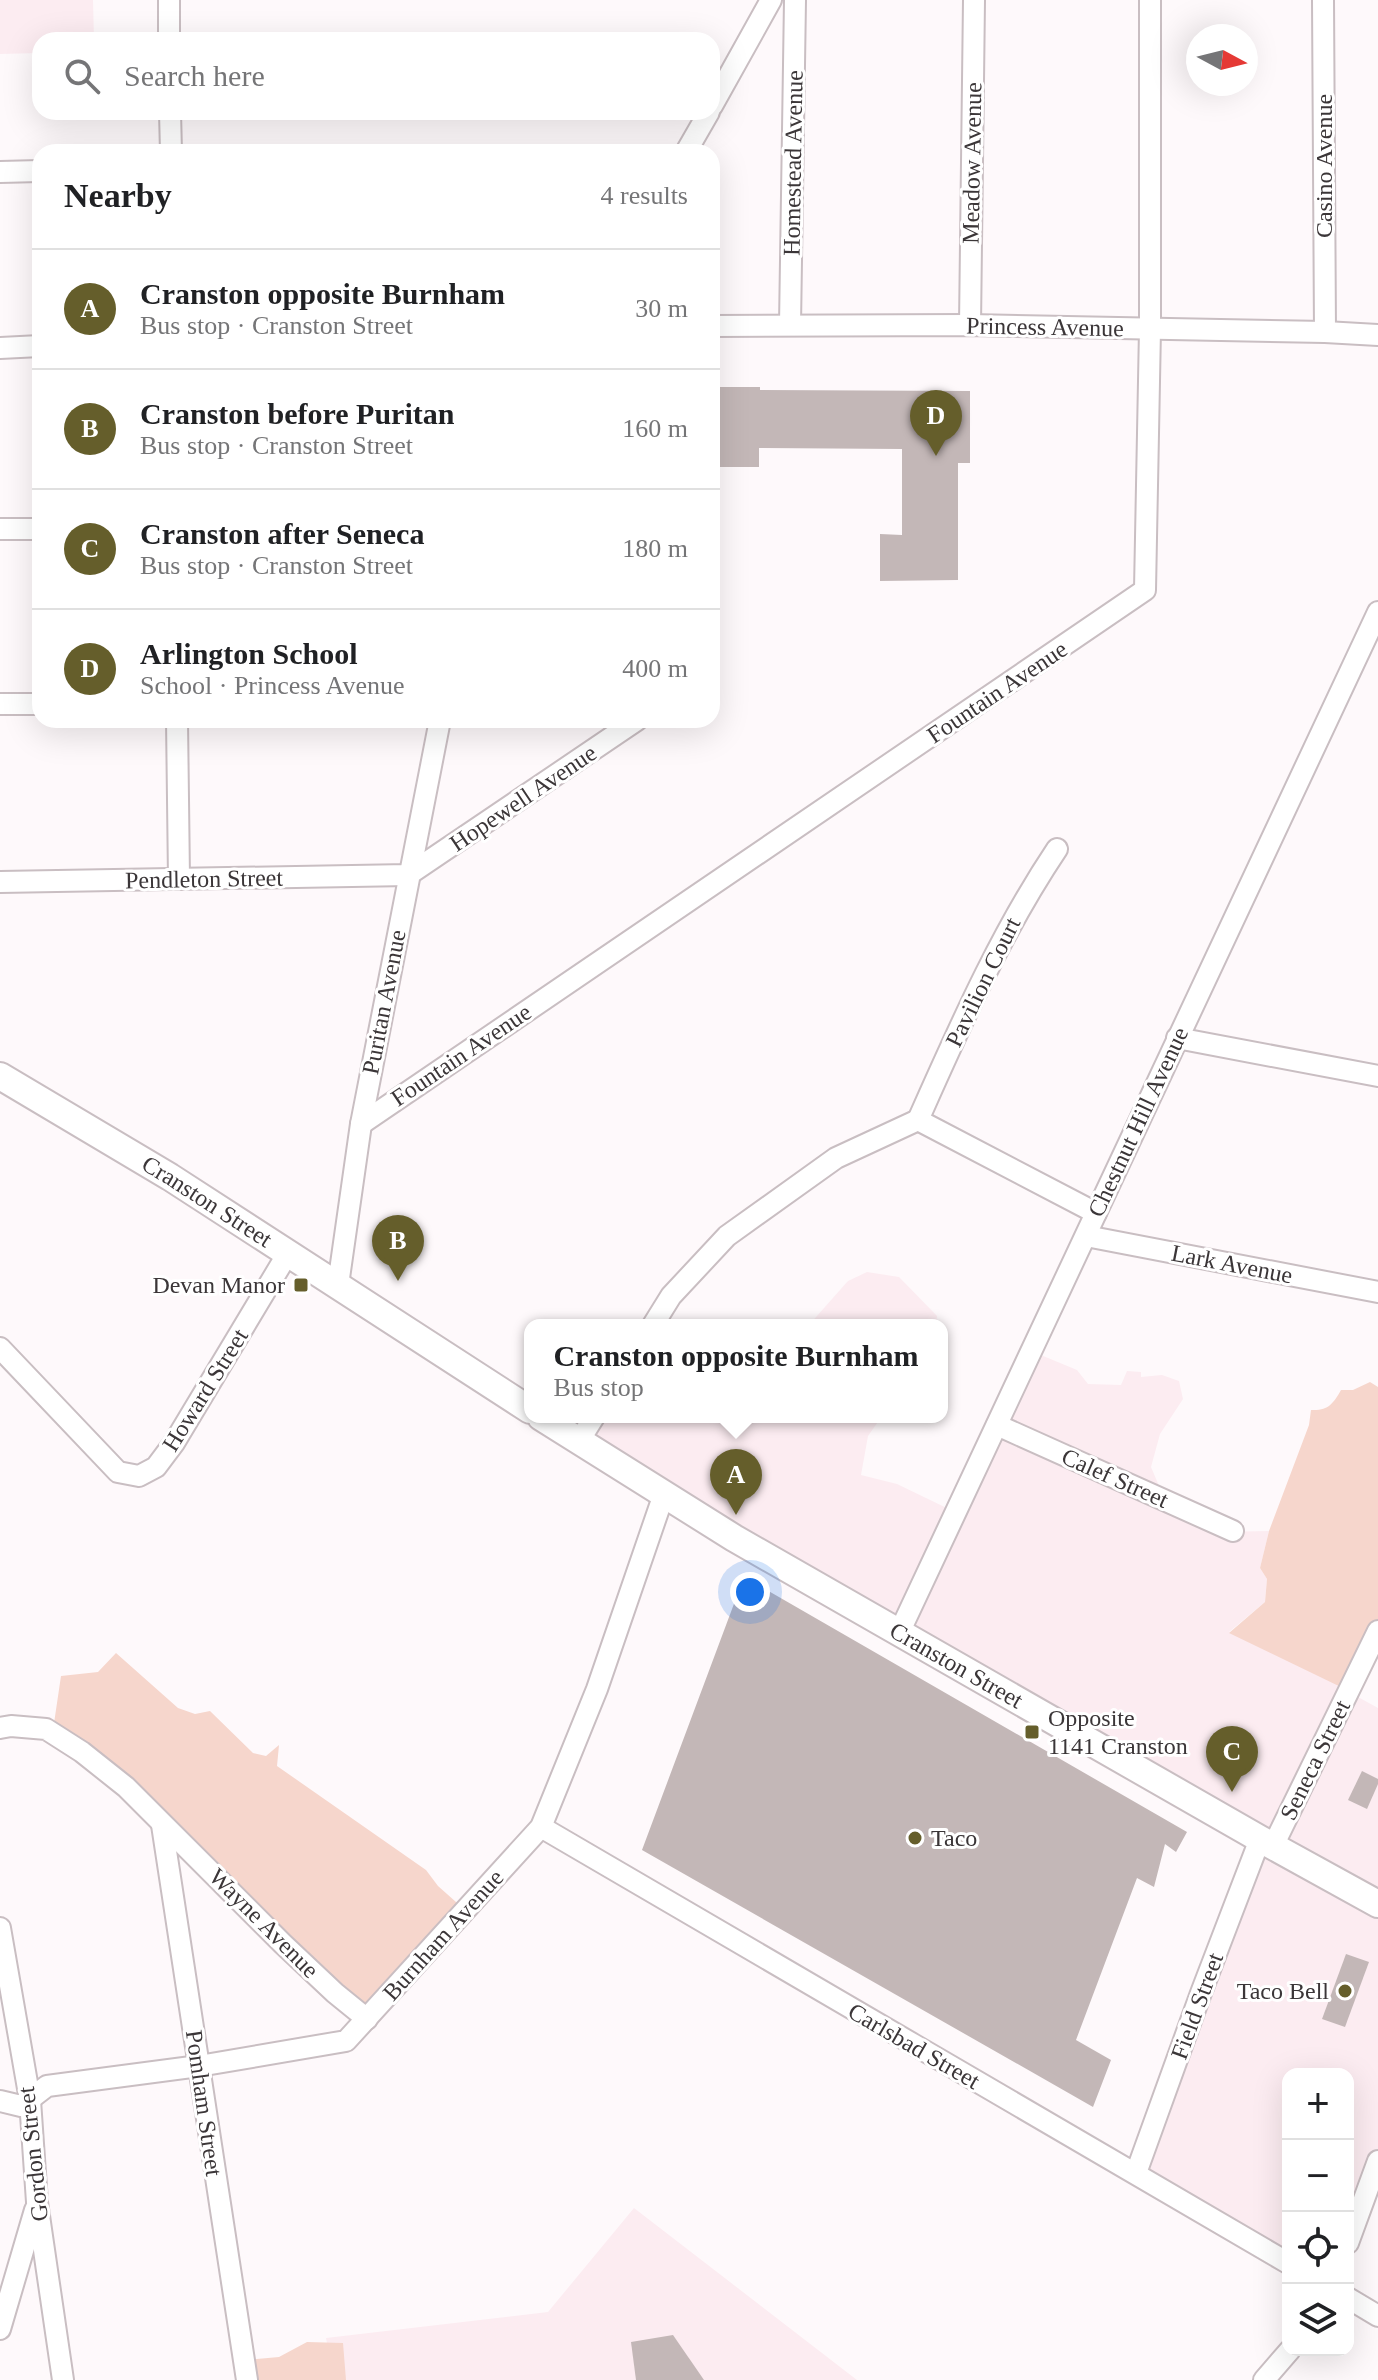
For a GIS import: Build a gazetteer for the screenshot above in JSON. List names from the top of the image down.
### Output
{
  "streets": {
    "main road": ["Cranston Street"],
    "street": [
      "Homestead Avenue",
      "Meadow Avenue",
      "Casino Avenue",
      "Princess Avenue",
      "Fountain Avenue",
      "Hopewell Avenue",
      "Pendleton Street",
      "Pavilion Court",
      "Puritan Avenue",
      "Chestnut Hill Avenue",
      "Lark Avenue",
      "Howard Street",
      "Calef Street",
      "Seneca Street",
      "Wayne Avenue",
      "Burnham Avenue",
      "Field Street",
      "Carlsbad Street",
      "Pomham Street",
      "Gordon Street"
    ]
  },
  "crossings": [
    ["Homestead Avenue", "Princess Avenue"],
    ["Meadow Avenue", "Princess Avenue"],
    ["Casino Avenue", "Princess Avenue"],
    ["Princess Avenue", "Fountain Avenue"],
    ["Fountain Avenue", "Puritan Avenue"],
    ["Hopewell Avenue", "Pendleton Street"],
    ["Hopewell Avenue", "Puritan Avenue"],
    ["Pendleton Street", "Puritan Avenue"],
    ["Puritan Avenue", "Cranston Street"],
    ["Chestnut Hill Avenue", "Cranston Street"],
    ["Chestnut Hill Avenue", "Lark Avenue"],
    ["Chestnut Hill Avenue", "Calef Street"],
    ["Cranston Street", "Howard Street"],
    ["Cranston Street", "Seneca Street"],
    ["Cranston Street", "Burnham Avenue"],
    ["Cranston Street", "Field Street"],
    ["Seneca Street", "Field Street"],
    ["Wayne Avenue", "Burnham Avenue"],
    ["Wayne Avenue", "Pomham Street"],
    ["Burnham Avenue", "Carlsbad Street"],
    ["Burnham Avenue", "Pomham Street"],
    ["Burnham Avenue", "Gordon Street"],
    ["Field Street", "Carlsbad Street"]
  ],
  "places": {
    "transit": ["Devan Manor", "Opposite 1141 Cranston"],
    "other": ["Taco", "Taco Bell"]
  },
  "north": "right",
  "page": {
    "search": "Search here",
    "heading": ["Nearby", "4 results"],
    "list": [
      {
        "mark": "A",
        "name": "Cranston opposite Burnham",
        "note": "Bus stop · Cranston Street",
        "value": "30 m"
      },
      {
        "mark": "B",
        "name": "Cranston before Puritan",
        "note": "Bus stop · Cranston Street",
        "value": "160 m"
      },
      {
        "mark": "C",
        "name": "Cranston after Seneca",
        "note": "Bus stop · Cranston Street",
        "value": "180 m"
      },
      {
        "mark": "D",
        "name": "Arlington School",
        "note": "School · Princess Avenue",
        "value": "400 m"
      }
    ],
    "pins": [
      "D",
      "B",
      "A",
      "C"
    ],
    "popup": ["Cranston opposite Burnham", "Bus stop"],
    "map_buttons": ["+", "−"]
  }
}
